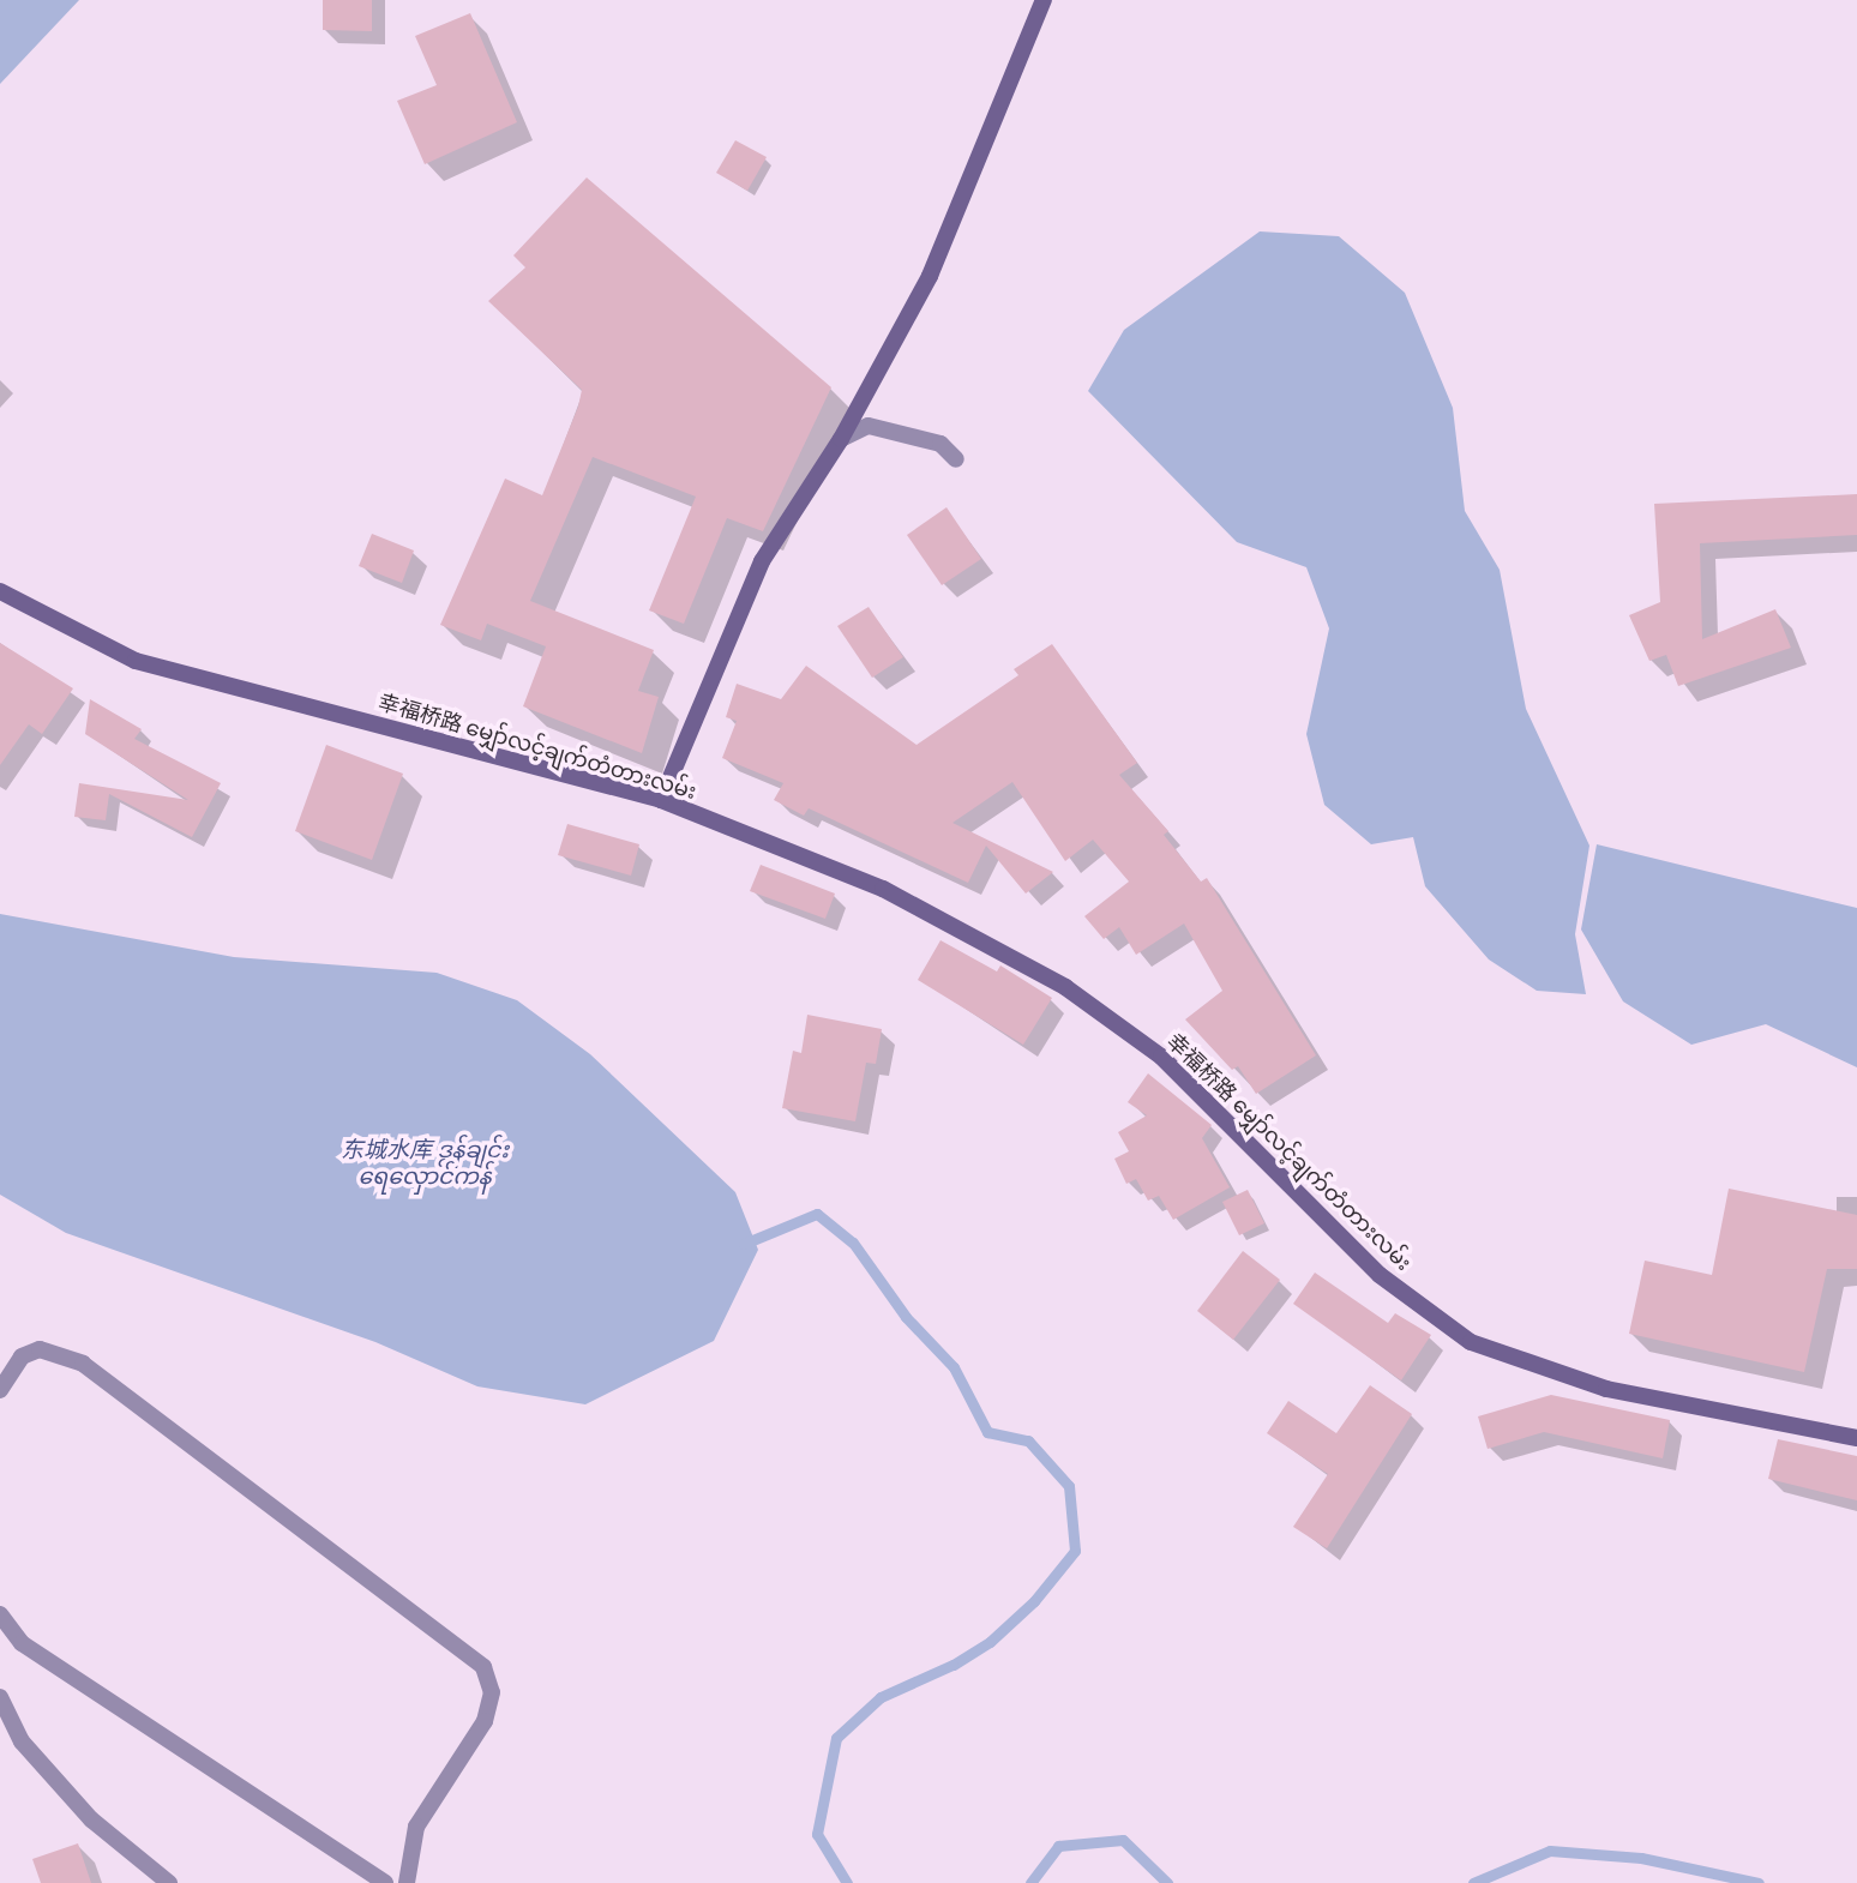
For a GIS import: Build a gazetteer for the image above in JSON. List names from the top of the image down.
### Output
{
  "streets": {
    "main road": ["幸福桥路 မျှော်လင့်ချက်တံတားလမ်း"]
  },
  "water": ["东城水库 ဒွန်ချင်း ရေလှောင်ကန်"]
}
